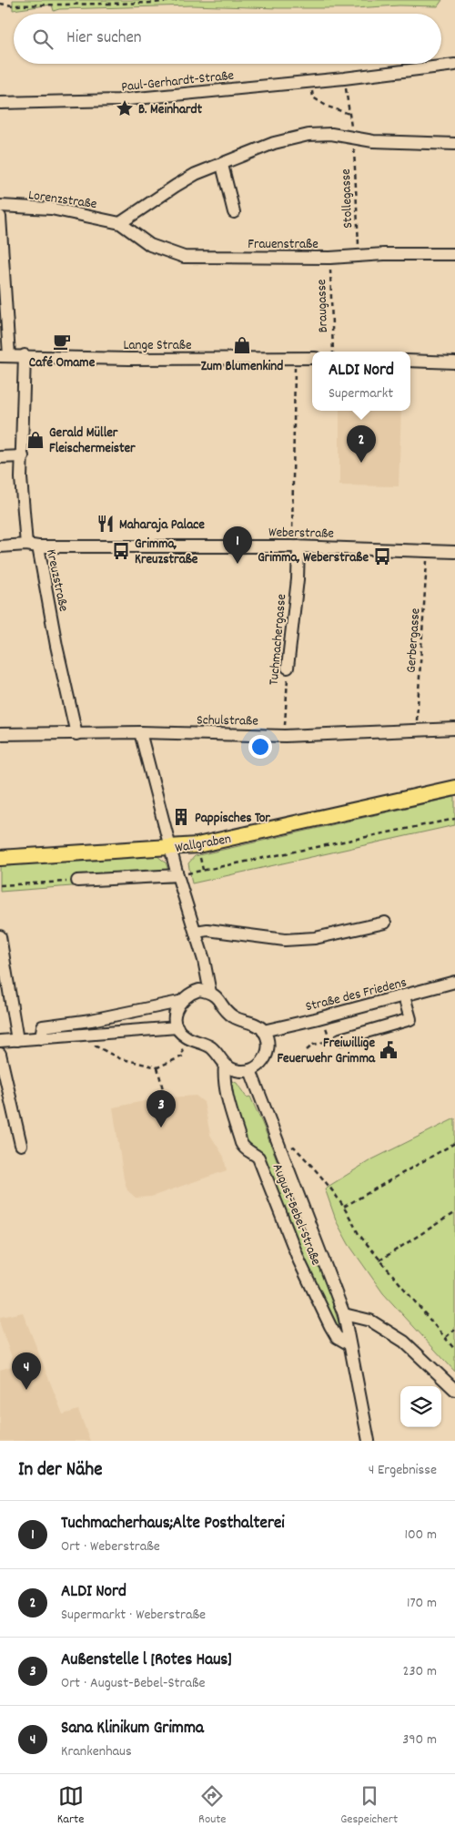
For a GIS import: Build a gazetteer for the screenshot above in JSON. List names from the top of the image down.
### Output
{
  "streets": {
    "main road": ["Wallgraben"],
    "street": [
      "Paul-Gerhardt-Straße",
      "Lorenzstraße",
      "Frauenstraße",
      "Lange Straße",
      "Weberstraße",
      "Kreuzstraße",
      "Tuchmachergasse",
      "Schulstraße",
      "Straße des Friedens",
      "August-Bebel-Straße"
    ],
    "path": ["Stollegasse", "Braugasse", "Gerbergasse"]
  },
  "crossings": [
    ["Paul-Gerhardt-Straße", "Stollegasse"],
    ["Lorenzstraße", "Frauenstraße"],
    ["Stollegasse", "Frauenstraße"],
    ["Frauenstraße", "Braugasse"],
    ["Lange Straße", "Kreuzstraße"],
    ["Weberstraße", "Kreuzstraße"],
    ["Weberstraße", "Tuchmachergasse"],
    ["Weberstraße", "Gerbergasse"],
    ["Kreuzstraße", "Schulstraße"],
    ["Tuchmachergasse", "Schulstraße"],
    ["Gerbergasse", "Schulstraße"]
  ],
  "places": {
    "place": ["B. Meinhardt"],
    "cafe": ["Café Omame"],
    "shop": ["Zum Blumenkind", "Gerald Müller Fleischermeister"],
    "restaurant": ["Maharaja Palace"],
    "bus stop": ["Grimma, Kreuzstraße", "Grimma, Weberstraße"],
    "building": ["Pappisches Tor"],
    "public building": ["Freiwillige Feuerwehr Grimma"]
  },
  "page": {
    "search": "Hier suchen",
    "popup": ["ALDI Nord", "Supermarkt"],
    "pins": [
      "2",
      "1",
      "3",
      "4"
    ],
    "heading": ["In der Nähe", "4 Ergebnisse"],
    "list": [
      {
        "mark": "1",
        "name": "Tuchmacherhaus;Alte Posthalterei",
        "note": "Ort · Weberstraße",
        "value": "100 m"
      },
      {
        "mark": "2",
        "name": "ALDI Nord",
        "note": "Supermarkt · Weberstraße",
        "value": "170 m"
      },
      {
        "mark": "3",
        "name": "Außenstelle l [Rotes Haus]",
        "note": "Ort · August-Bebel-Straße",
        "value": "230 m"
      },
      {
        "mark": "4",
        "name": "Sana Klinikum Grimma",
        "note": "Krankenhaus",
        "value": "390 m"
      }
    ],
    "nav": ["Karte", "Route", "Gespeichert"]
  }
}
